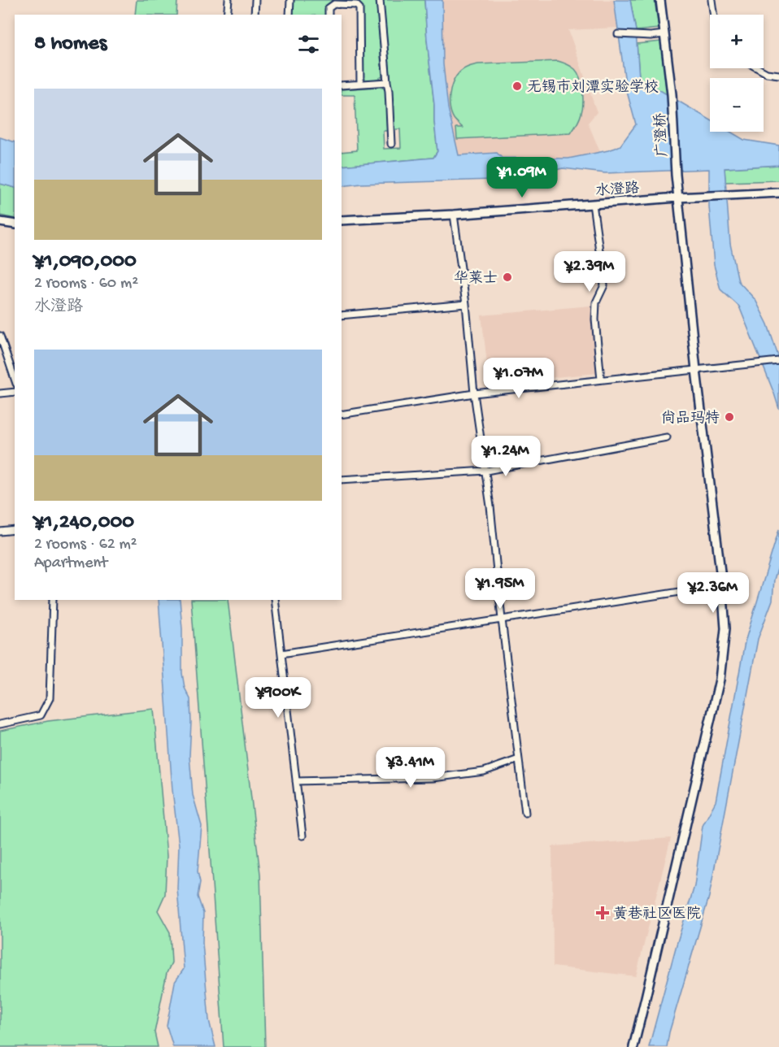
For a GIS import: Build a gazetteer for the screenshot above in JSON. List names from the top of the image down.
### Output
{
  "streets": {
    "street": ["广澄桥", "水澄路"]
  },
  "crossings": [
    ["广澄桥", "水澄路"]
  ],
  "places": {
    "other": ["无锡市刘潭实验学校", "华莱士", "尚品玛特"],
    "health": ["黄巷社区医院"]
  },
  "page": {
    "map_buttons": ["+", "−"],
    "heading": "8 homes",
    "list": [
      {
        "name": "¥1,090,000",
        "note": "2 rooms · 60 m² · 水澄路"
      },
      {
        "name": "¥1,240,000",
        "note": "2 rooms · 62 m² · Apartment"
      }
    ],
    "price": [
      "¥1.09M",
      "¥2.39M",
      "¥1.07M",
      "¥1.24M",
      "¥1.95M",
      "¥2.36M",
      "¥900K",
      "¥3.41M"
    ]
  }
}
